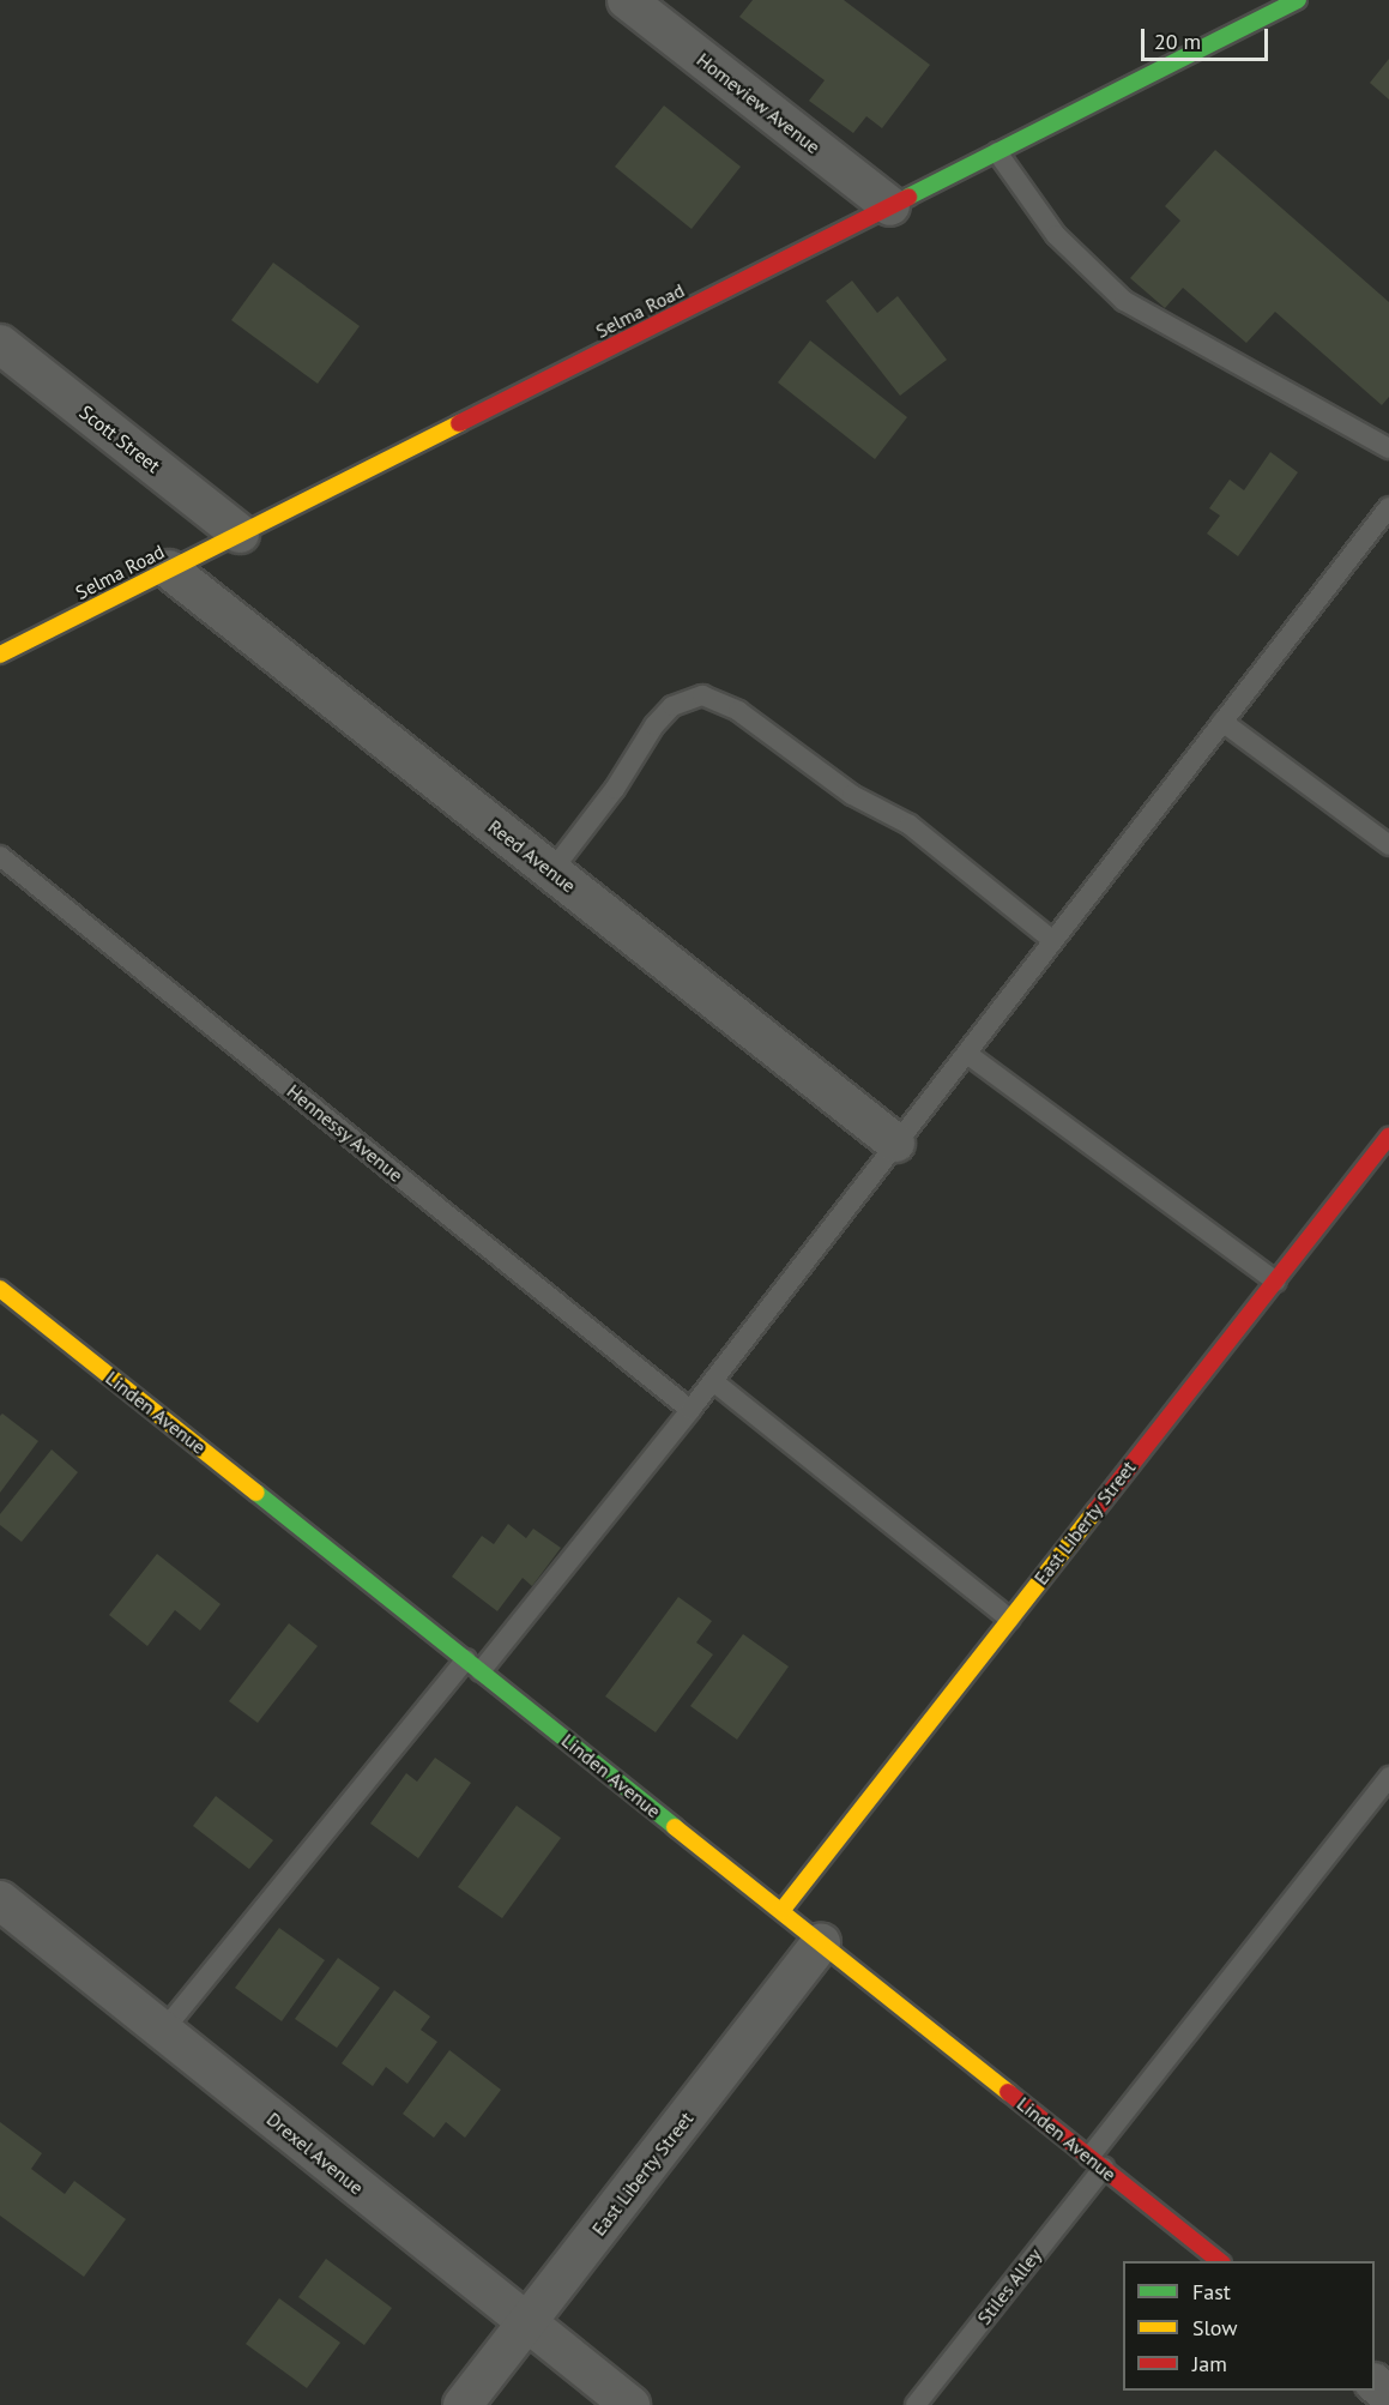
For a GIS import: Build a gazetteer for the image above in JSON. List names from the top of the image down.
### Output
{
  "streets": {
    "street": [
      "Homeview Avenue",
      "Selma Road",
      "Scott Street",
      "Reed Avenue",
      "Linden Avenue",
      "East Liberty Street",
      "Drexel Avenue"
    ],
    "lane": ["Hennessy Avenue", "Stiles Alley"]
  },
  "crossings": [
    ["Homeview Avenue", "Selma Road"],
    ["Selma Road", "Scott Street"],
    ["Selma Road", "Reed Avenue"],
    ["Linden Avenue", "East Liberty Street"],
    ["Linden Avenue", "Stiles Alley"],
    ["East Liberty Street", "Drexel Avenue"]
  ],
  "legend": ["Fast", "Slow", "Jam"],
  "scale_bar": "20 m"
}
